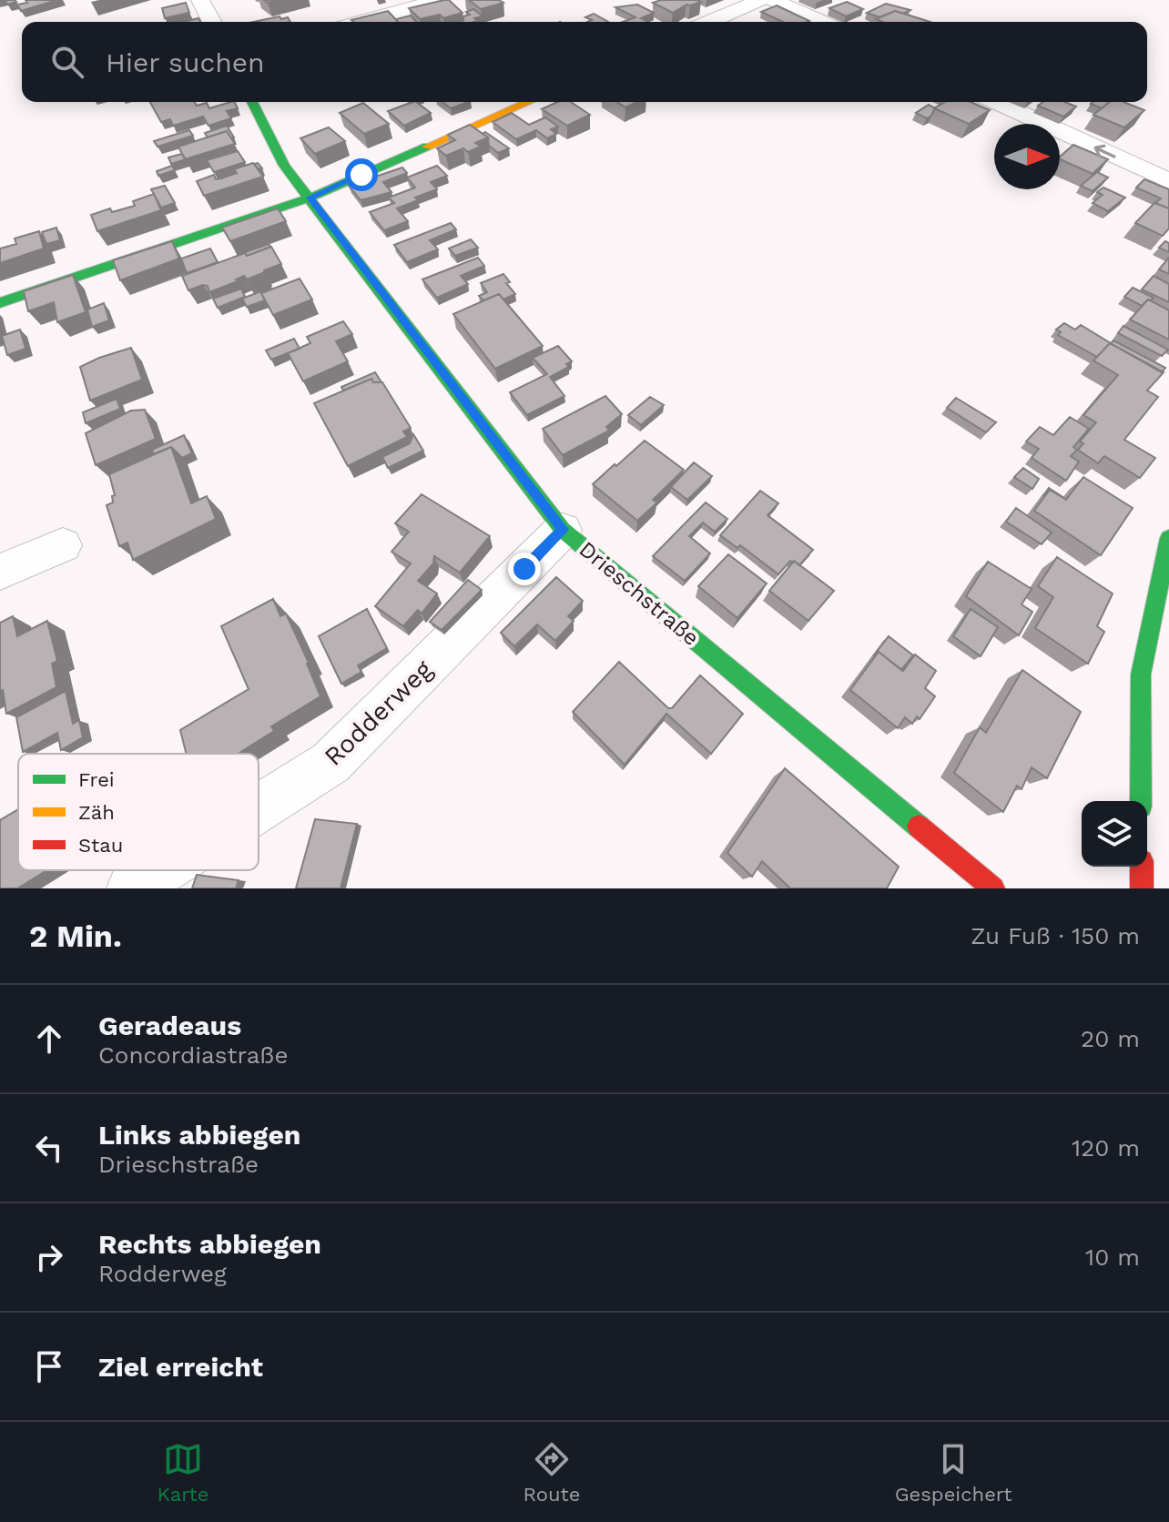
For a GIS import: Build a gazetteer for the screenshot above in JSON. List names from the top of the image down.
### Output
{
  "streets": {
    "street": ["Drieschstraße", "Rodderweg"]
  },
  "crossings": [
    ["Drieschstraße", "Rodderweg"]
  ],
  "legend": ["Frei", "Zäh", "Stau"],
  "north": "right",
  "page": {
    "search": "Hier suchen",
    "heading": ["2 Min.", "Zu Fuß · 150 m"],
    "list": [
      ["Geradeaus", "Concordiastraße", "20 m"],
      ["Links abbiegen", "Drieschstraße", "120 m"],
      ["Rechts abbiegen", "Rodderweg", "10 m"],
      "Ziel erreicht"
    ],
    "nav": ["Karte", "Route", "Gespeichert"]
  }
}
